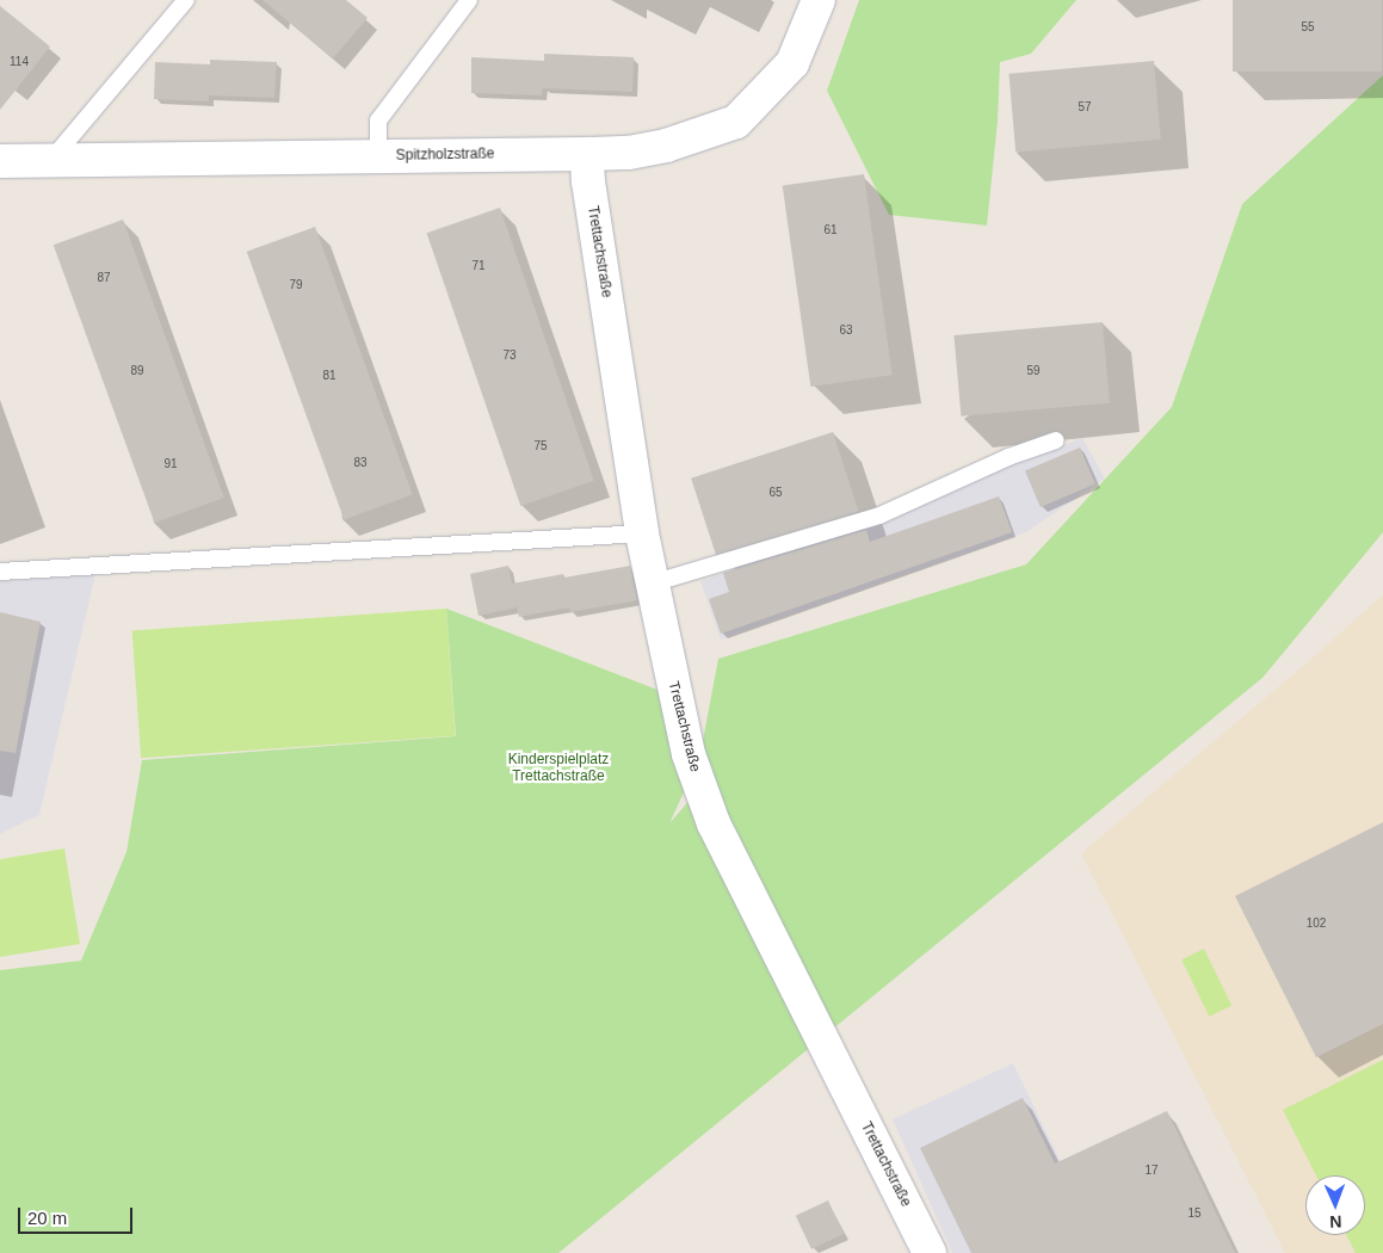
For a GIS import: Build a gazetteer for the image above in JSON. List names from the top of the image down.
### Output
{
  "streets": {
    "street": ["Spitzholzstraße", "Trettachstraße"]
  },
  "crossings": [
    ["Spitzholzstraße", "Trettachstraße"]
  ],
  "parks": ["Kinderspielplatz Trettachstraße"],
  "house_numbers": [
    "55",
    "114",
    "57",
    "61",
    "71",
    "87",
    "79",
    "63",
    "73",
    "89",
    "59",
    "81",
    "75",
    "83",
    "91",
    "65",
    "102",
    "17",
    "15"
  ],
  "scale_bar": "20 m",
  "north": "bottom"
}
